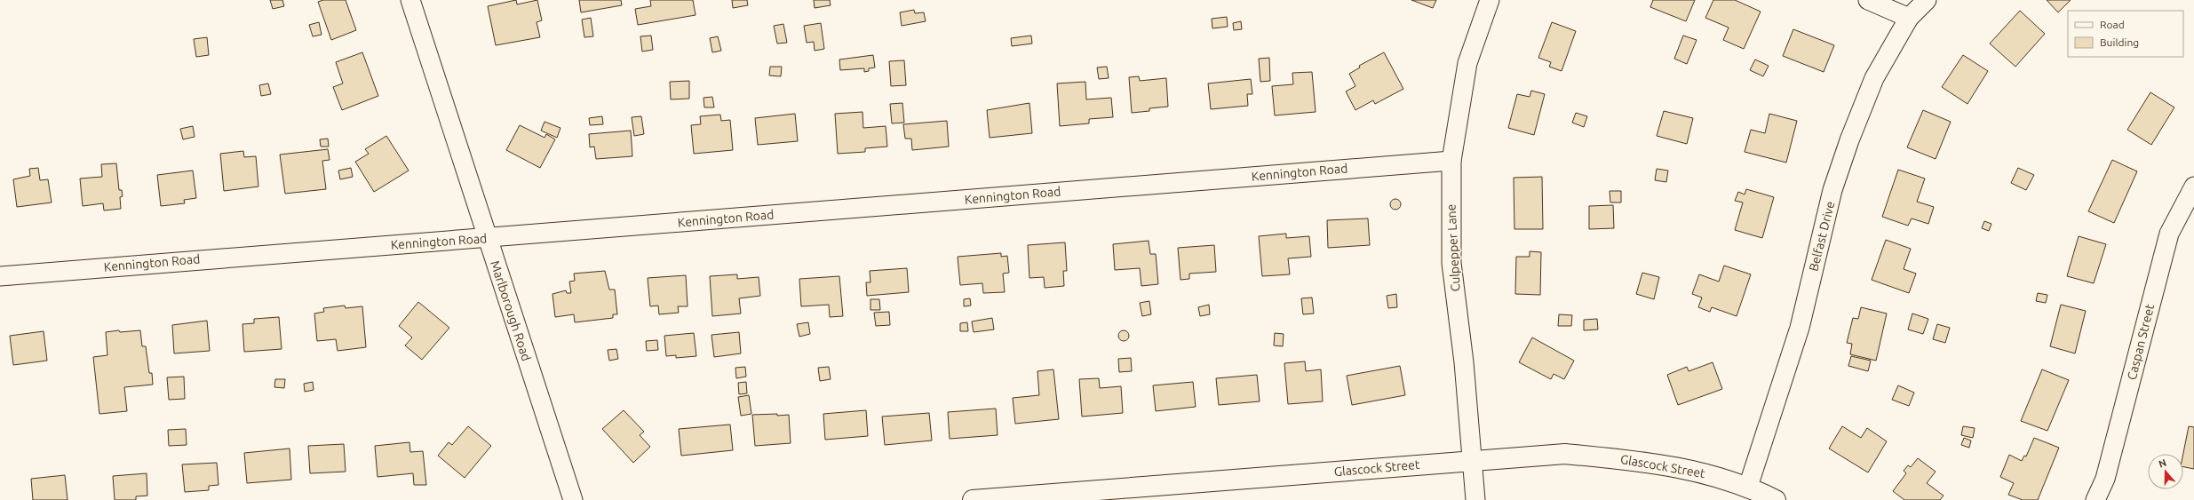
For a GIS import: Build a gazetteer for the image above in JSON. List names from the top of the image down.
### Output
{
  "streets": {
    "street": [
      "Kennington Road",
      "Belfast Drive",
      "Culpepper Lane",
      "Marlborough Road",
      "Caspan Street",
      "Glascock Street"
    ]
  },
  "crossings": [
    ["Kennington Road", "Culpepper Lane"],
    ["Kennington Road", "Marlborough Road"],
    ["Belfast Drive", "Glascock Street"],
    ["Culpepper Lane", "Glascock Street"]
  ],
  "legend": ["Road", "Building"],
  "north": "top"
}
